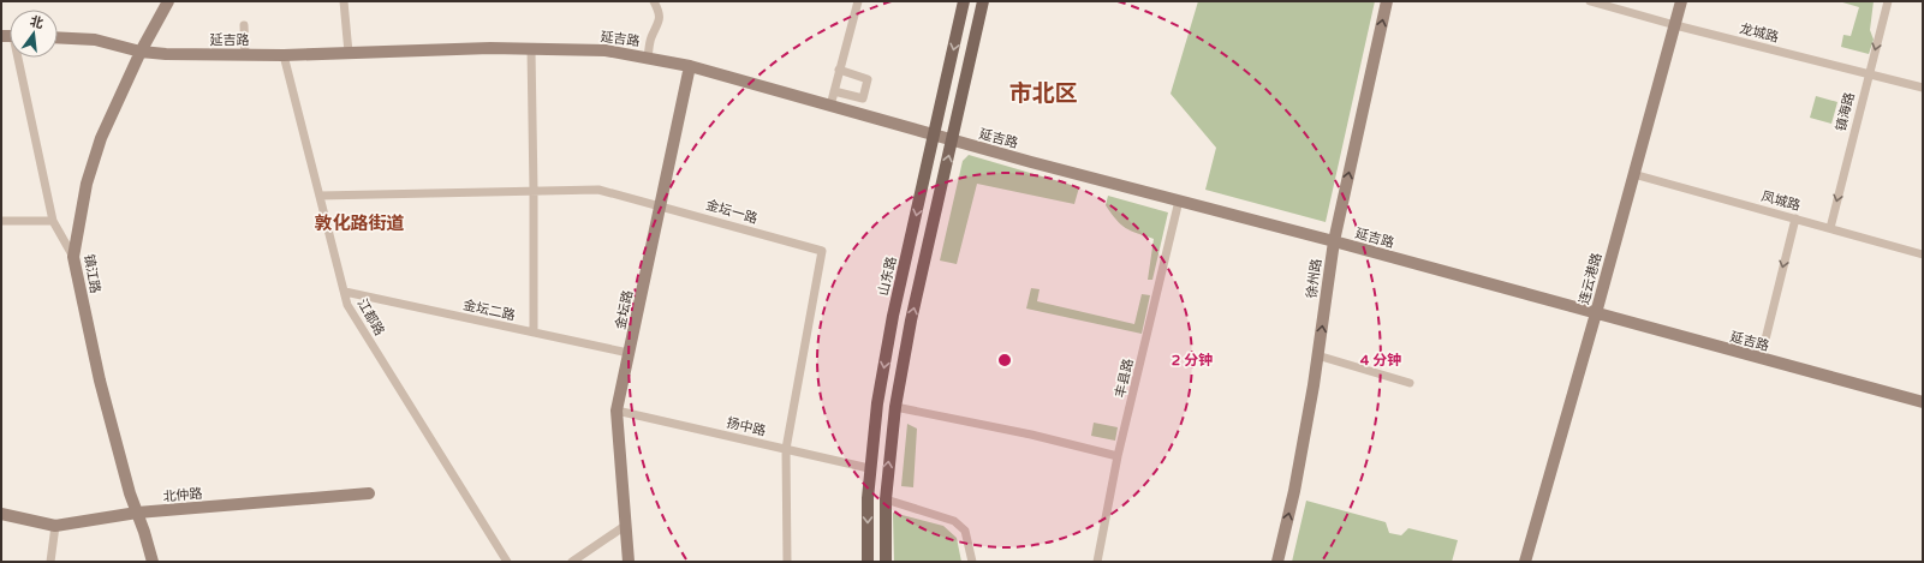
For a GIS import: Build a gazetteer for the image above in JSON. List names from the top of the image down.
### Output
{
  "streets": {
    "main road": [
      "延吉路",
      "镇江路",
      "山东路",
      "徐州路",
      "连云港路",
      "金坛路",
      "北仲路"
    ],
    "street": [
      "龙城路",
      "镇海路",
      "凤城路",
      "金坛一路",
      "金坛二路",
      "江都路",
      "丰县路",
      "扬中路"
    ]
  },
  "crossings": [
    ["龙城路", "镇海路"],
    ["龙城路", "连云港路"],
    ["延吉路", "镇江路"],
    ["延吉路", "山东路"],
    ["延吉路", "徐州路"],
    ["延吉路", "连云港路"],
    ["延吉路", "金坛路"],
    ["延吉路", "江都路"],
    ["延吉路", "丰县路"],
    ["镇海路", "凤城路"],
    ["凤城路", "连云港路"],
    ["金坛一路", "金坛路"],
    ["金坛一路", "江都路"],
    ["金坛一路", "扬中路"],
    ["镇江路", "北仲路"],
    ["山东路", "扬中路"],
    ["金坛二路", "金坛路"],
    ["金坛二路", "江都路"],
    ["金坛路", "扬中路"]
  ],
  "one_way": ["镇海路", "徐州路"],
  "districts": ["市北区", "敦化路街道"],
  "north": "top",
  "rings": ["2 分钟", "4 分钟"]
}
